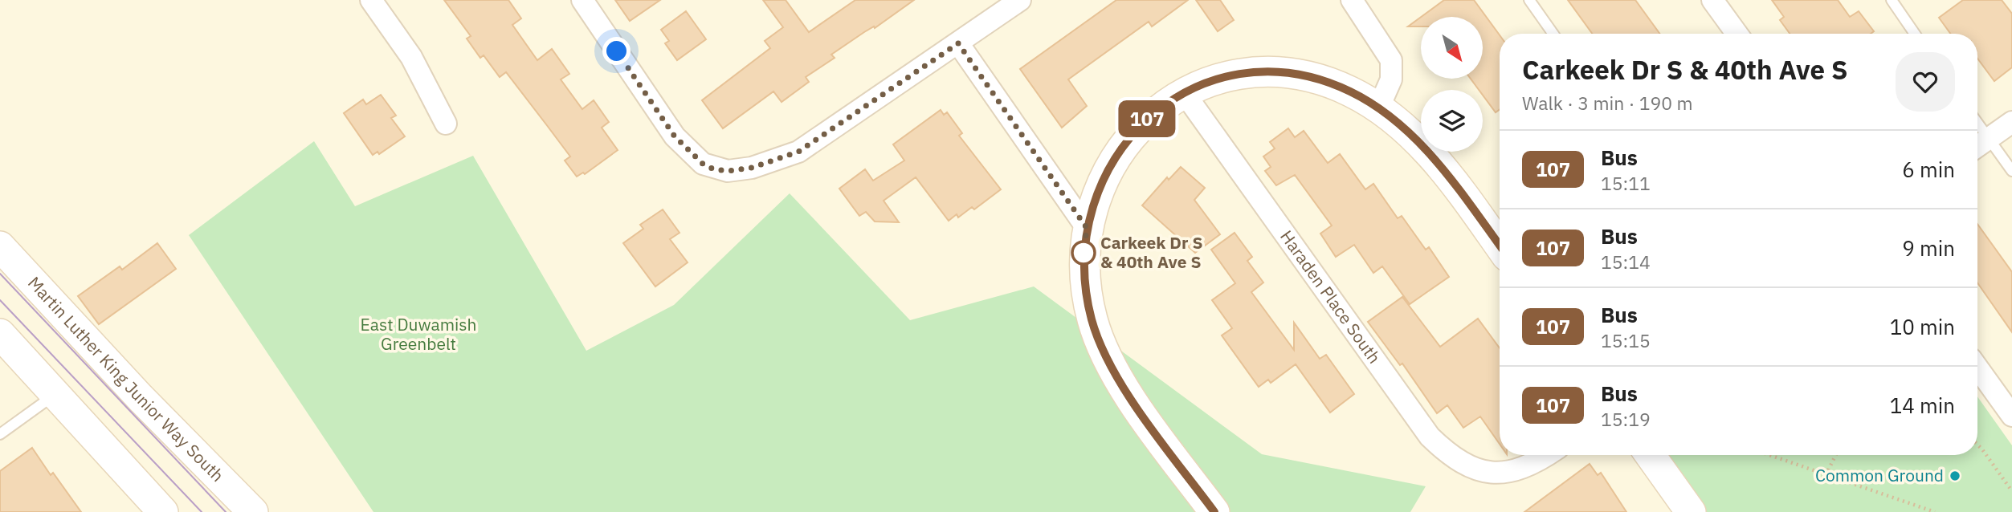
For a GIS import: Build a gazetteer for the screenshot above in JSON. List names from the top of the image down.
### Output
{
  "streets": {
    "main road": ["Martin Luther King Junior Way South"],
    "street": ["Haraden Place South"]
  },
  "parks": ["East Duwamish Greenbelt"],
  "places": ["Carkeek Dr S & 40th Ave S", "Common Ground"],
  "lines": ["bus line 107"],
  "north": "bottom right",
  "page": {
    "on_map": "107",
    "heading": ["Carkeek Dr S & 40th Ave S", "Walk · 3 min · 190 m"],
    "list": [
      {
        "mark": "107",
        "name": "Bus",
        "note": "15:11",
        "value": "6 min"
      },
      {
        "mark": "107",
        "name": "Bus",
        "note": "15:14",
        "value": "9 min"
      },
      {
        "mark": "107",
        "name": "Bus",
        "note": "15:15",
        "value": "10 min"
      },
      {
        "mark": "107",
        "name": "Bus",
        "note": "15:19",
        "value": "14 min"
      }
    ]
  }
}
